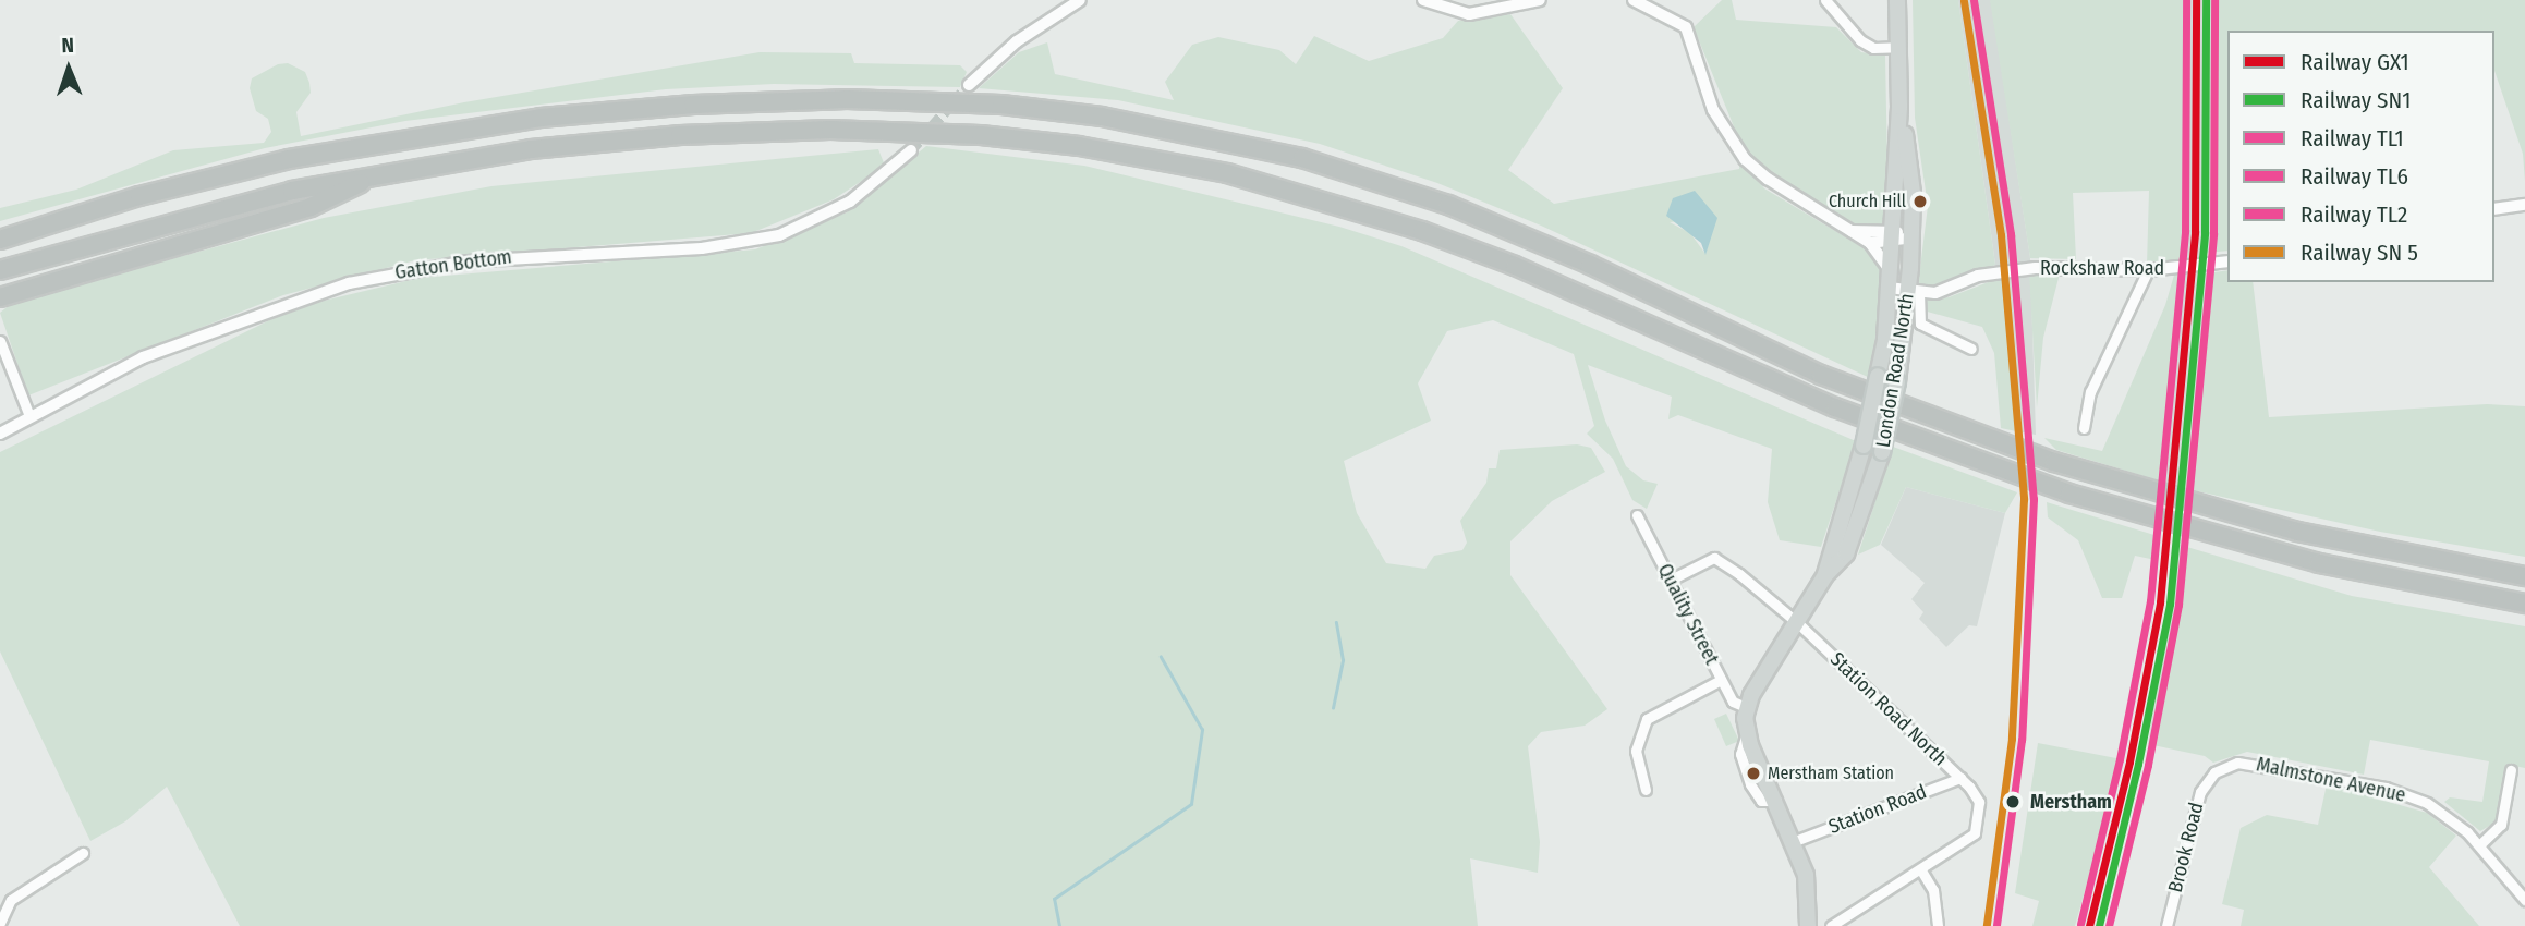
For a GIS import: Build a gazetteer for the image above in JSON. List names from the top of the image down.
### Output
{
  "streets": {
    "main road": ["London Road North"],
    "street": [
      "Gatton Bottom",
      "Rockshaw Road",
      "Quality Street",
      "Station Road North",
      "Malmstone Avenue",
      "Station Road",
      "Brook Road"
    ]
  },
  "crossings": [
    ["Rockshaw Road", "London Road North"],
    ["London Road North", "Quality Street"],
    ["London Road North", "Station Road North"],
    ["Quality Street", "Station Road North"],
    ["Station Road North", "Station Road"],
    ["Malmstone Avenue", "Brook Road"]
  ],
  "places": ["Church Hill", "Merstham Station", "Merstham"],
  "lines": [
    "rail line GX1",
    "rail line SN1",
    "rail line TL1",
    "rail line TL6",
    "rail line TL2"
  ],
  "legend": [
    "Railway GX1",
    "Railway SN1",
    "Railway TL1",
    "Railway TL6",
    "Railway TL2",
    "Railway SN 5"
  ],
  "north": "top"
}
